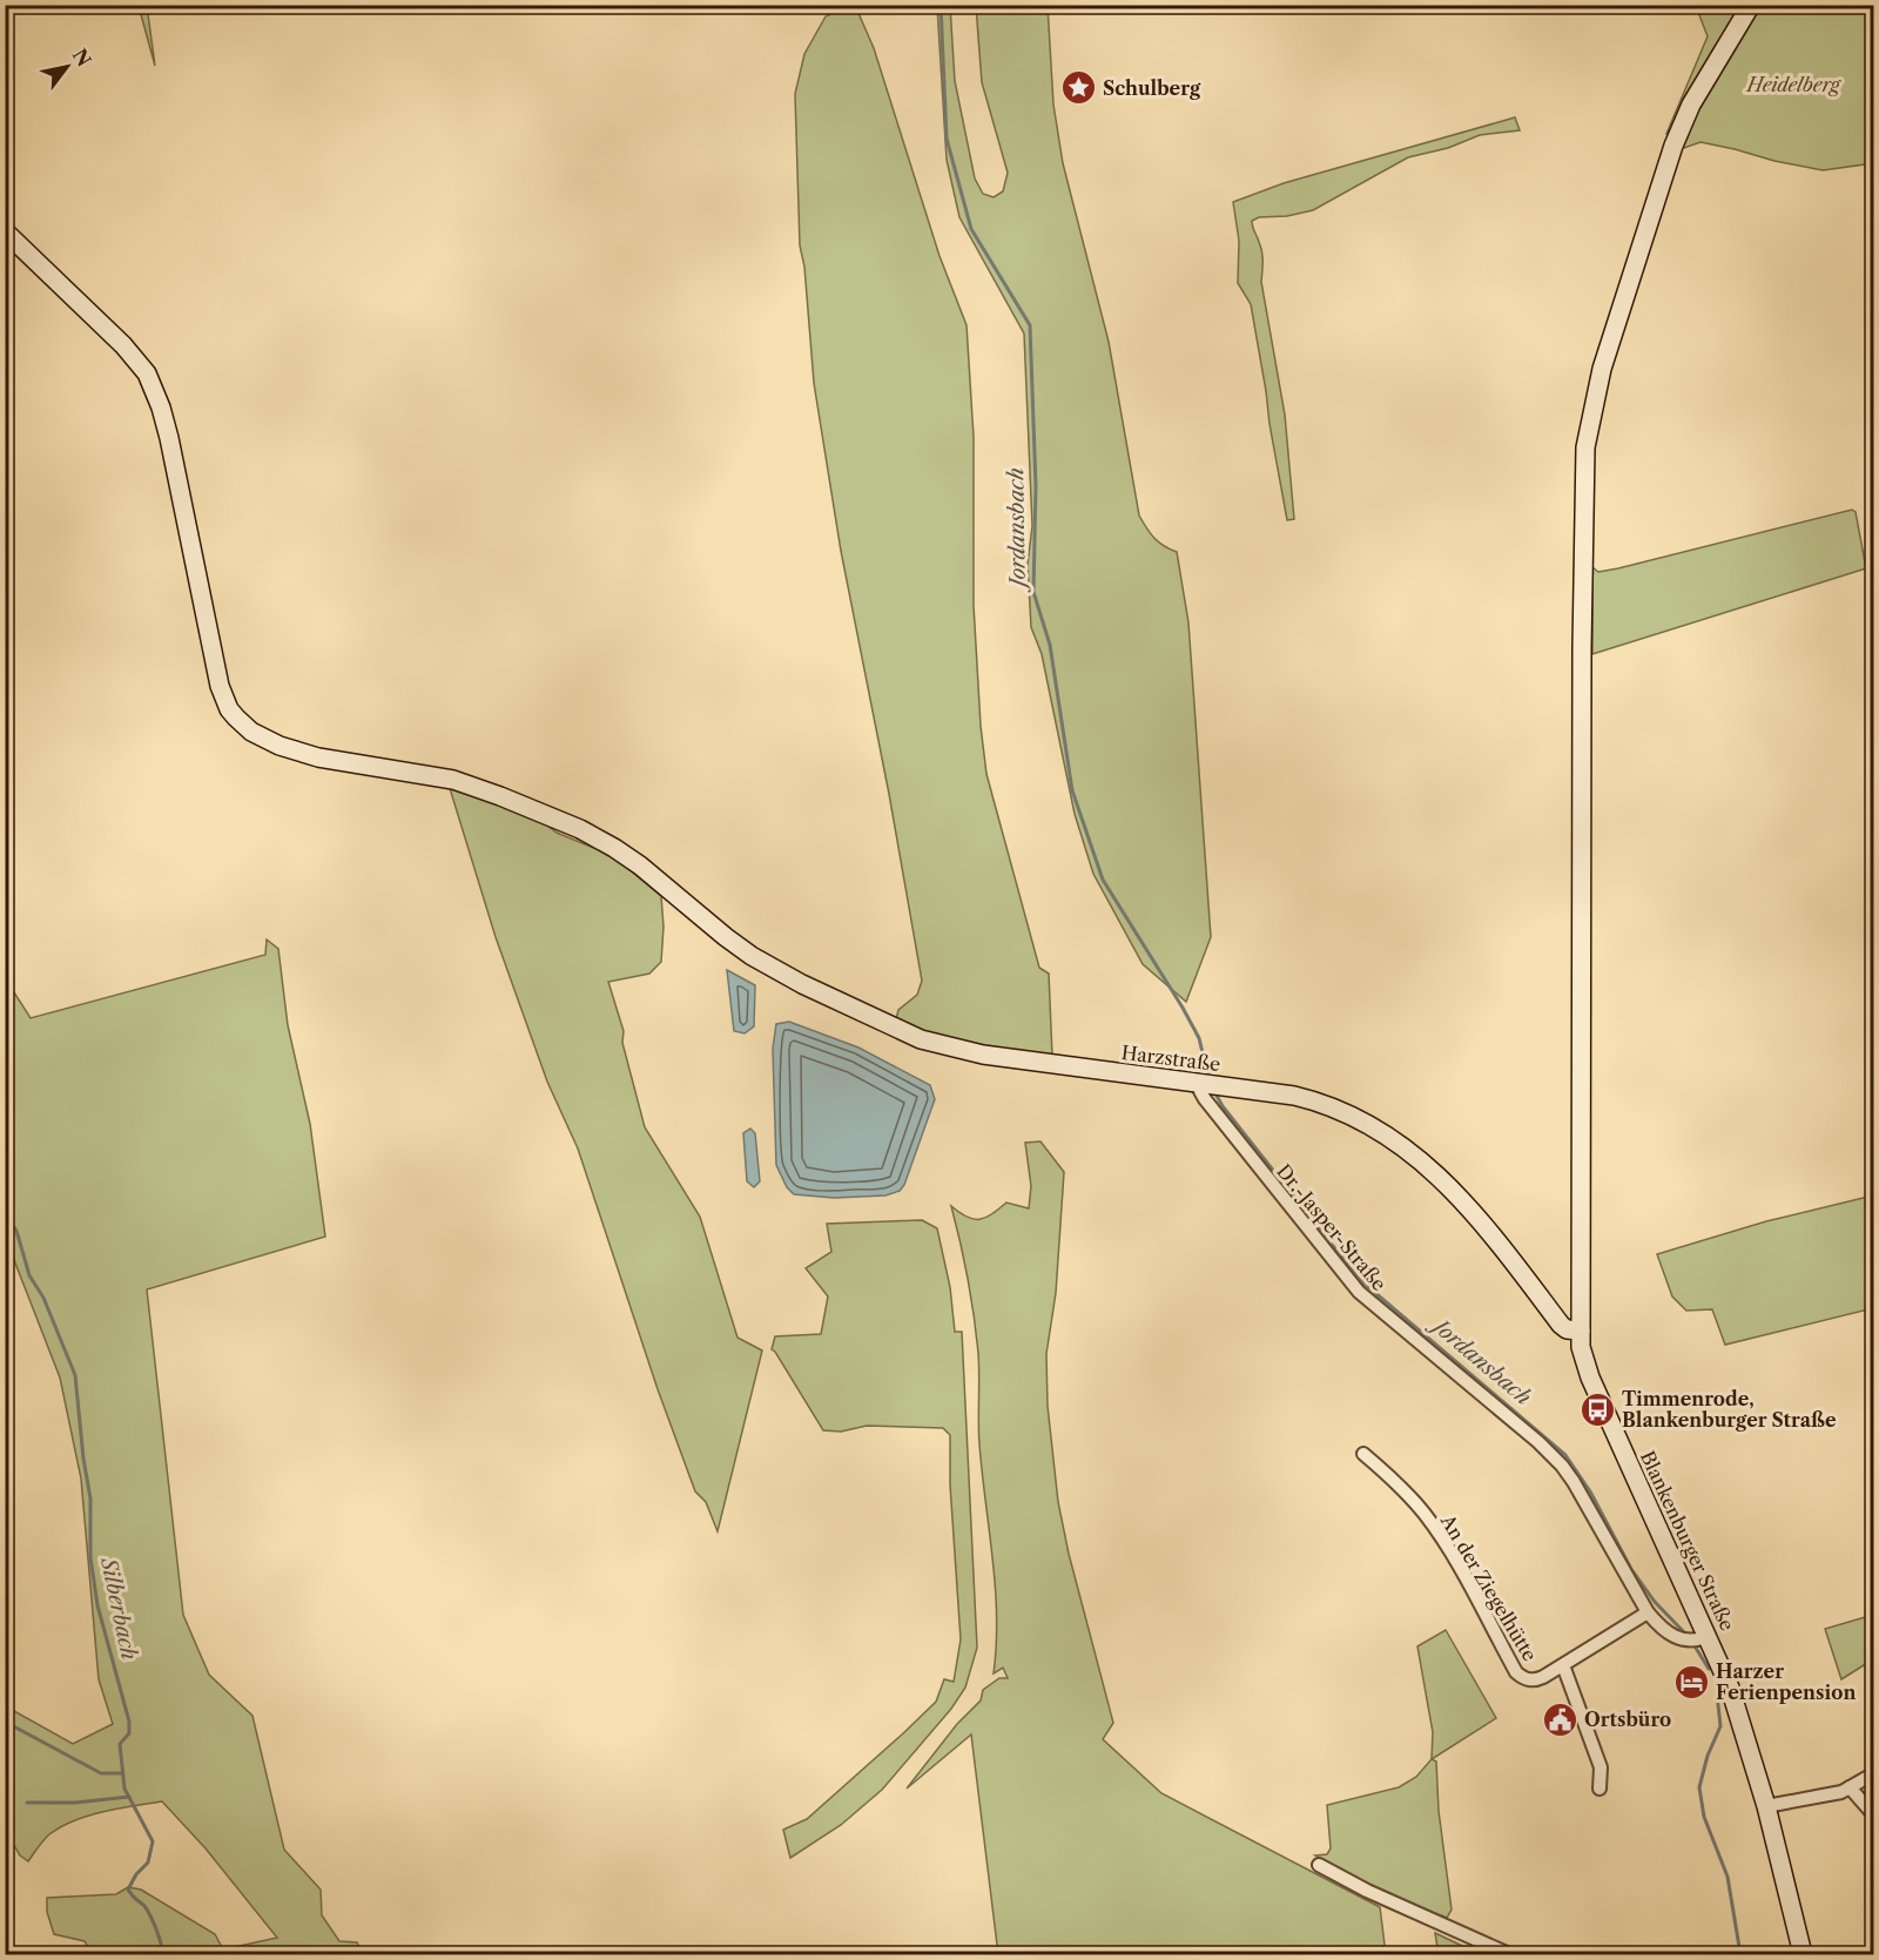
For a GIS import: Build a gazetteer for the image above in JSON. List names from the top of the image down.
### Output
{
  "streets": {
    "street": [
      "Harzstraße",
      "Dr.-Jasper-Straße",
      "Blankenburger Straße",
      "An der Ziegelhütte"
    ]
  },
  "crossings": [
    ["Harzstraße", "Dr.-Jasper-Straße"],
    ["Harzstraße", "Blankenburger Straße"],
    ["Dr.-Jasper-Straße", "Blankenburger Straße"],
    ["Dr.-Jasper-Straße", "An der Ziegelhütte"]
  ],
  "water": ["Jordansbach", "Silberbach"],
  "parks": ["Heidelberg"],
  "places": {
    "place": ["Schulberg"],
    "bus stop": ["Timmenrode, Blankenburger Straße"],
    "hotel": ["Harzer Ferienpension"],
    "public building": ["Ortsbüro"]
  },
  "north": "top right"
}
